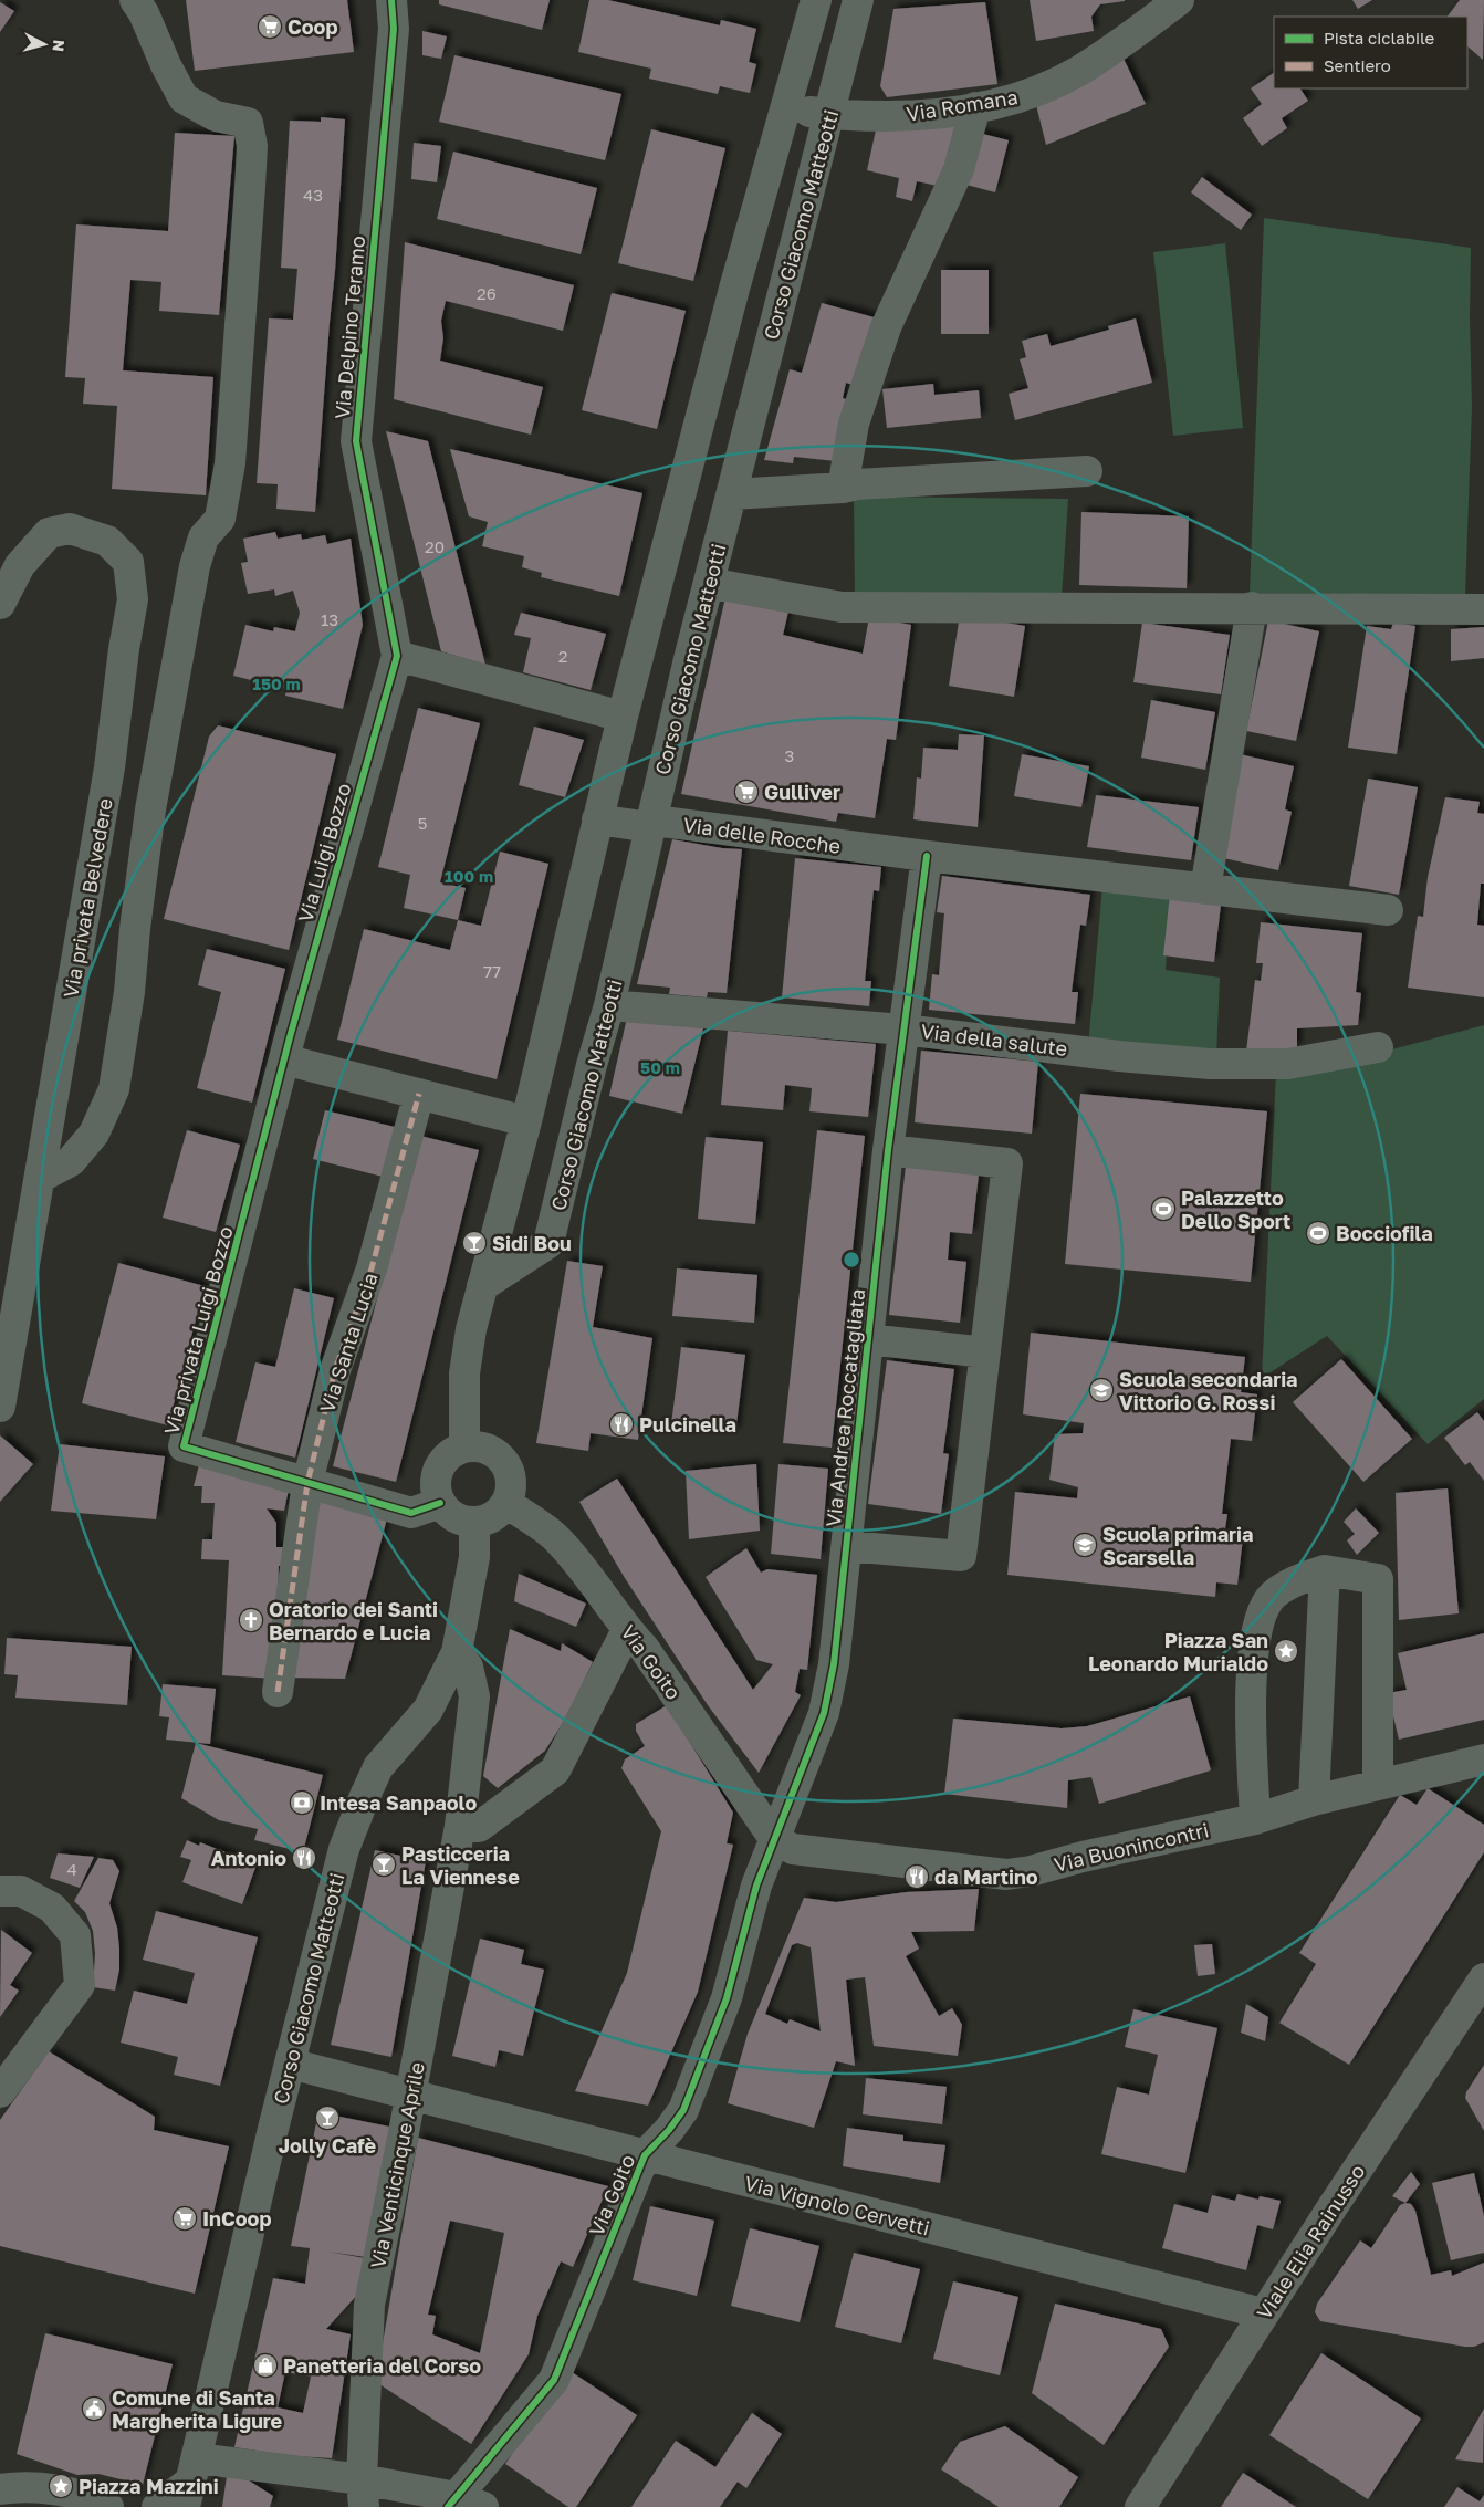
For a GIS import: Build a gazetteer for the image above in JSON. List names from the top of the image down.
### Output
{
  "streets": {
    "main road": ["Viale Elia Rainusso"],
    "street": [
      "Via Romana",
      "Corso Giacomo Matteotti",
      "Via Delpino Teramo",
      "Via delle Rocche",
      "Via Luigi Bozzo",
      "Via privata Belvedere",
      "Via della salute",
      "Via privata Luigi Bozzo",
      "Via Santa Lucia",
      "Via Andrea Roccatagliata",
      "Via Goito",
      "Via Buonincontri",
      "Via Venticinque Aprile",
      "Via Vignolo Cervetti"
    ]
  },
  "crossings": [
    ["Via Romana", "Corso Giacomo Matteotti"],
    ["Corso Giacomo Matteotti", "Via delle Rocche"],
    ["Corso Giacomo Matteotti", "Via della salute"],
    ["Corso Giacomo Matteotti", "Via privata Luigi Bozzo"],
    ["Corso Giacomo Matteotti", "Via Goito"],
    ["Corso Giacomo Matteotti", "Via Venticinque Aprile"],
    ["Corso Giacomo Matteotti", "Via Vignolo Cervetti"],
    ["Via Delpino Teramo", "Via Luigi Bozzo"],
    ["Via delle Rocche", "Via Andrea Roccatagliata"],
    ["Via Luigi Bozzo", "Via privata Luigi Bozzo"],
    ["Via della salute", "Via Andrea Roccatagliata"],
    ["Via privata Luigi Bozzo", "Via Santa Lucia"],
    ["Via privata Luigi Bozzo", "Via Goito"],
    ["Via Andrea Roccatagliata", "Via Goito"],
    ["Via Andrea Roccatagliata", "Via Buonincontri"],
    ["Via Goito", "Via Buonincontri"],
    ["Via Goito", "Via Vignolo Cervetti"],
    ["Via Venticinque Aprile", "Via Vignolo Cervetti"],
    ["Via Vignolo Cervetti", "Viale Elia Rainusso"]
  ],
  "places": {
    "supermarket": ["Coop", "Gulliver", "InCoop"],
    "sports": ["Palazzetto Dello Sport", "Bocciofila"],
    "bar": ["Sidi Bou", "Pasticceria La Viennese", "Jolly Cafè"],
    "school or university": ["Scuola secondaria Vittorio G. Rossi", "Scuola primaria Scarsella"],
    "restaurant": ["Pulcinella", "Antonio", "da Martino"],
    "church": ["Oratorio dei Santi Bernardo e Lucia"],
    "place": ["Piazza San Leonardo Murialdo", "Piazza Mazzini"],
    "bank": ["Intesa Sanpaolo"],
    "shop": ["Panetteria del Corso"],
    "public building": ["Comune di Santa Margherita Ligure"]
  },
  "house_numbers": [
    "43",
    "26",
    "20",
    "13",
    "2",
    "3",
    "5",
    "77",
    "4"
  ],
  "legend": ["Pista ciclabile", "Sentiero"],
  "north": "right",
  "rings": ["150 m", "100 m", "50 m"]
}
